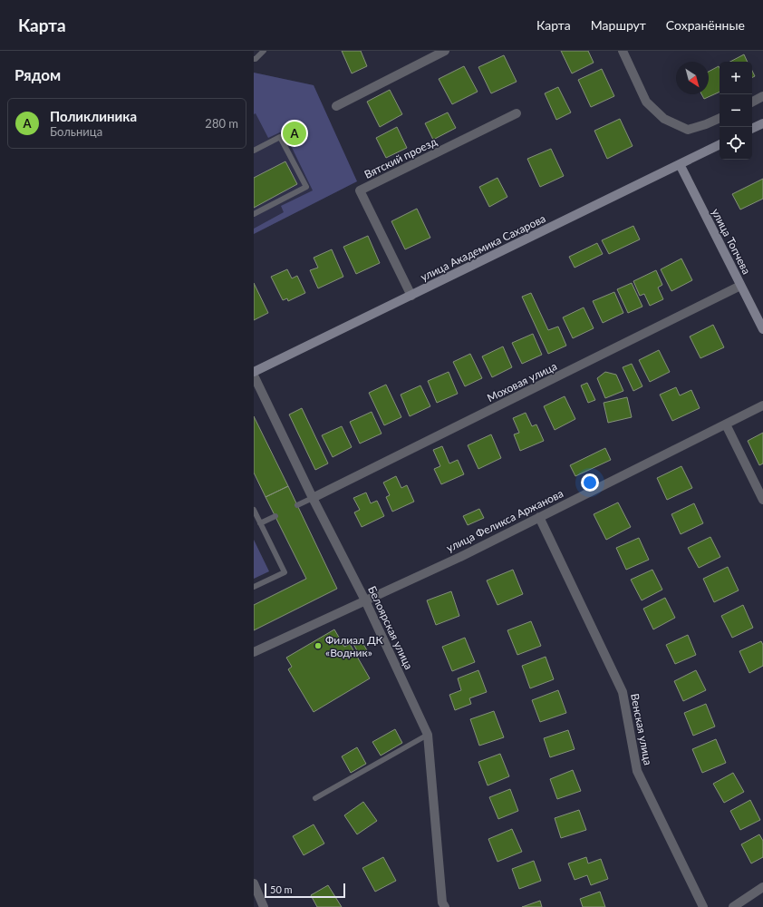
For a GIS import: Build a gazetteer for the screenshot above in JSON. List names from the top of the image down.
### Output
{
  "streets": {
    "street": [
      "Вятский проезд",
      "улица Топчева",
      "улица Академика Сахарова",
      "Моховая улица",
      "улица Феликса Аржанова",
      "Белоярская улица",
      "Венская улица"
    ]
  },
  "crossings": [
    ["Вятский проезд", "улица Академика Сахарова"],
    ["улица Топчева", "улица Академика Сахарова"],
    ["улица Топчева", "Моховая улица"],
    ["Моховая улица", "Белоярская улица"],
    ["улица Феликса Аржанова", "Белоярская улица"],
    ["улица Феликса Аржанова", "Венская улица"]
  ],
  "places": ["Филиал ДК «Водник»"],
  "scale_bar": "50 m",
  "north": "bottom right",
  "page": {
    "header": "Карта",
    "nav": ["Карта", "Маршрут", "Сохранённые"],
    "heading": "Рядом",
    "map_buttons": ["+", "−"],
    "list": [
      {
        "mark": "A",
        "name": "Поликлиника",
        "note": "Больница",
        "value": "280 m"
      }
    ],
    "pins": "A",
    "scale": "50 m"
  }
}
